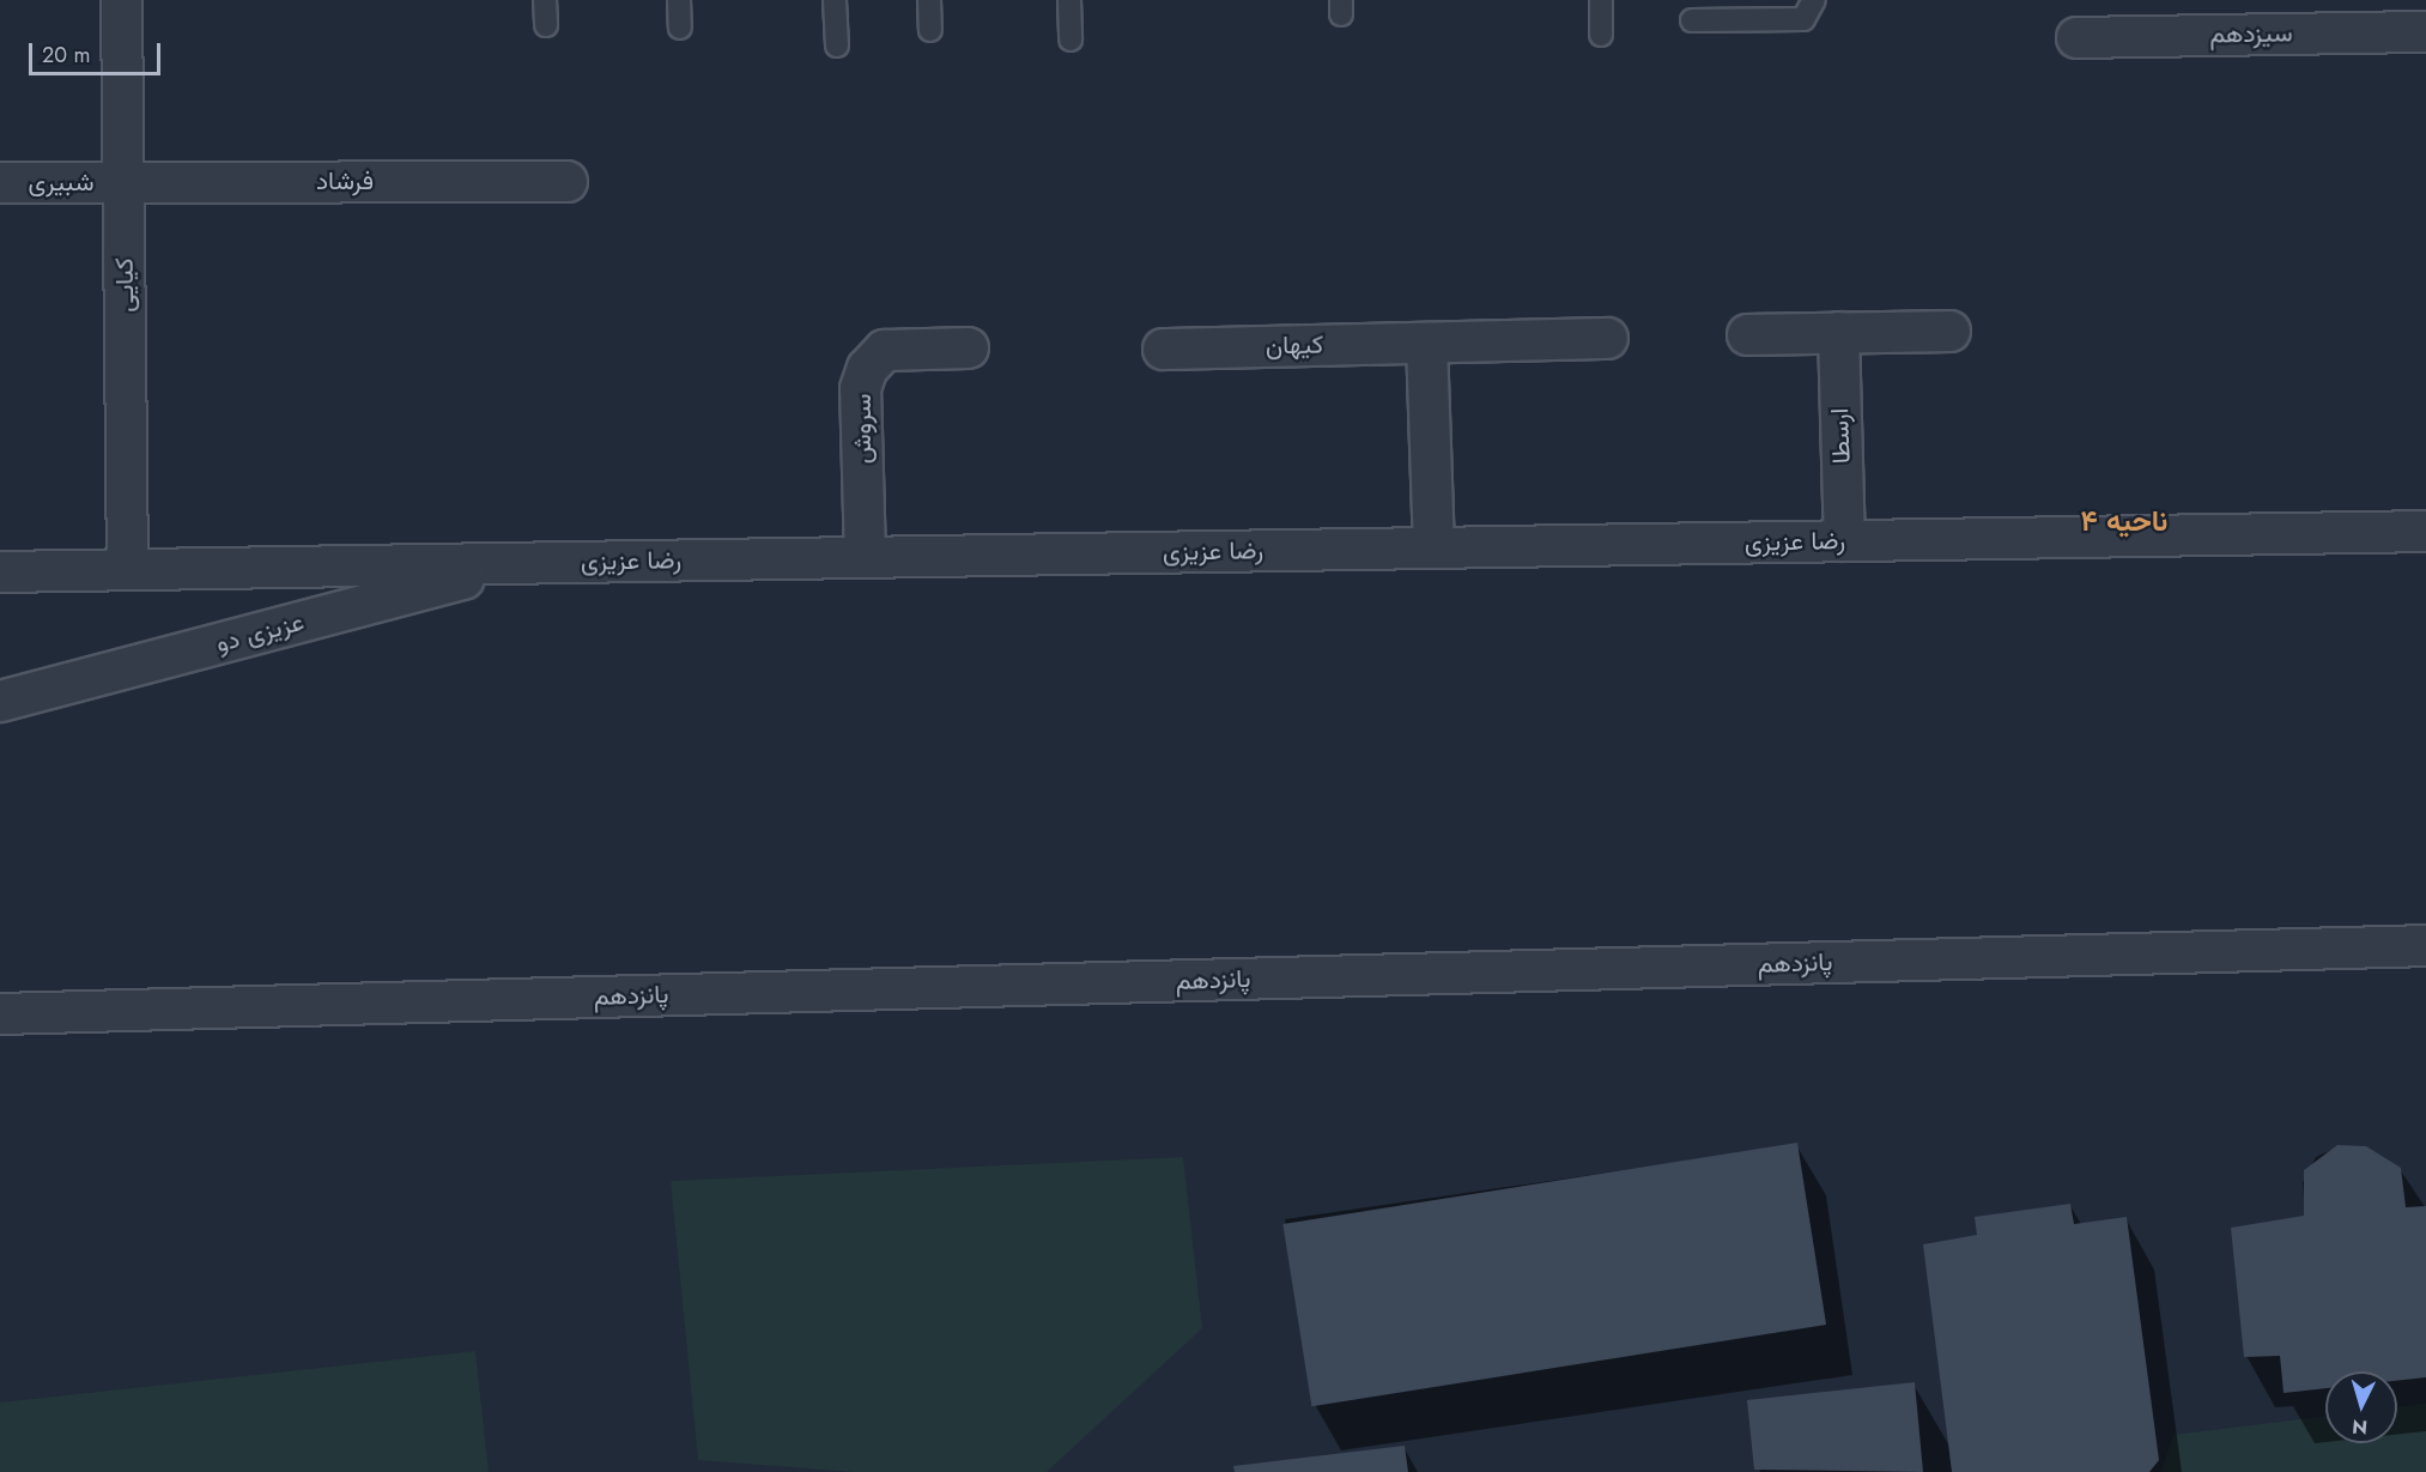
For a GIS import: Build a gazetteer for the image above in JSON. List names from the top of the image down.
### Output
{
  "streets": {
    "street": [
      "سیزدهم",
      "فرشاد",
      "شبیری",
      "کیایی",
      "کیهان",
      "سروش",
      "ارسطا",
      "رضا عزیزی",
      "عزیزی دو",
      "پانزدهم"
    ]
  },
  "crossings": [
    ["فرشاد", "شبیری"],
    ["فرشاد", "کیایی"],
    ["شبیری", "کیایی"],
    ["کیایی", "رضا عزیزی"],
    ["سروش", "رضا عزیزی"],
    ["ارسطا", "رضا عزیزی"],
    ["رضا عزیزی", "عزیزی دو"]
  ],
  "districts": ["ناحیه ۴"],
  "scale_bar": "20 m",
  "north": "bottom"
}
